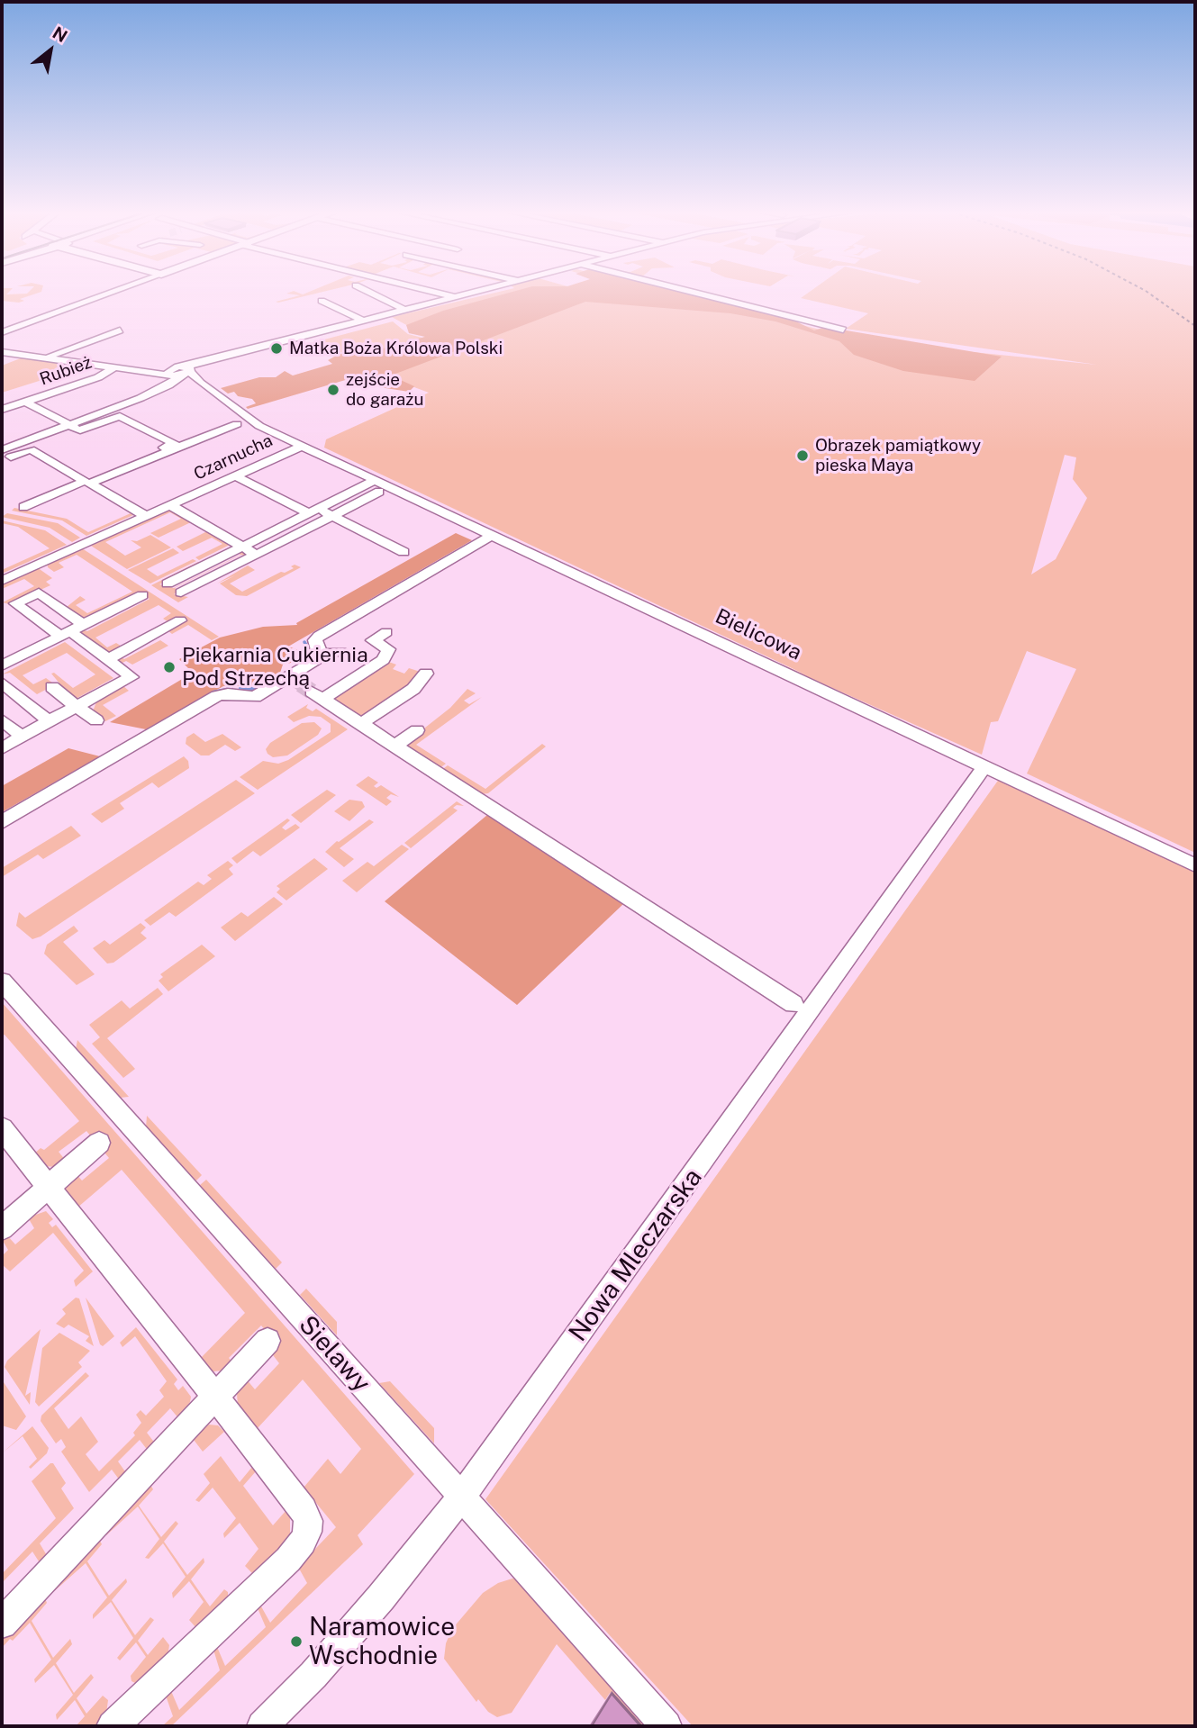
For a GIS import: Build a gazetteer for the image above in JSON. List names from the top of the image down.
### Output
{
  "streets": {
    "street": [
      "Rubież",
      "Czarnucha",
      "Bielicowa",
      "Nowa Mleczarska",
      "Sielawy"
    ]
  },
  "crossings": [
    ["Rubież", "Czarnucha"],
    ["Czarnucha", "Bielicowa"],
    ["Bielicowa", "Nowa Mleczarska"],
    ["Nowa Mleczarska", "Sielawy"]
  ],
  "places": [
    "Matka Boża Królowa Polski",
    "zejście do garażu",
    "Obrazek pamiątkowy pieska Maya",
    "Piekarnia Cukiernia Pod Strzechą",
    "Naramowice Wschodnie"
  ],
  "north": "top right"
}
